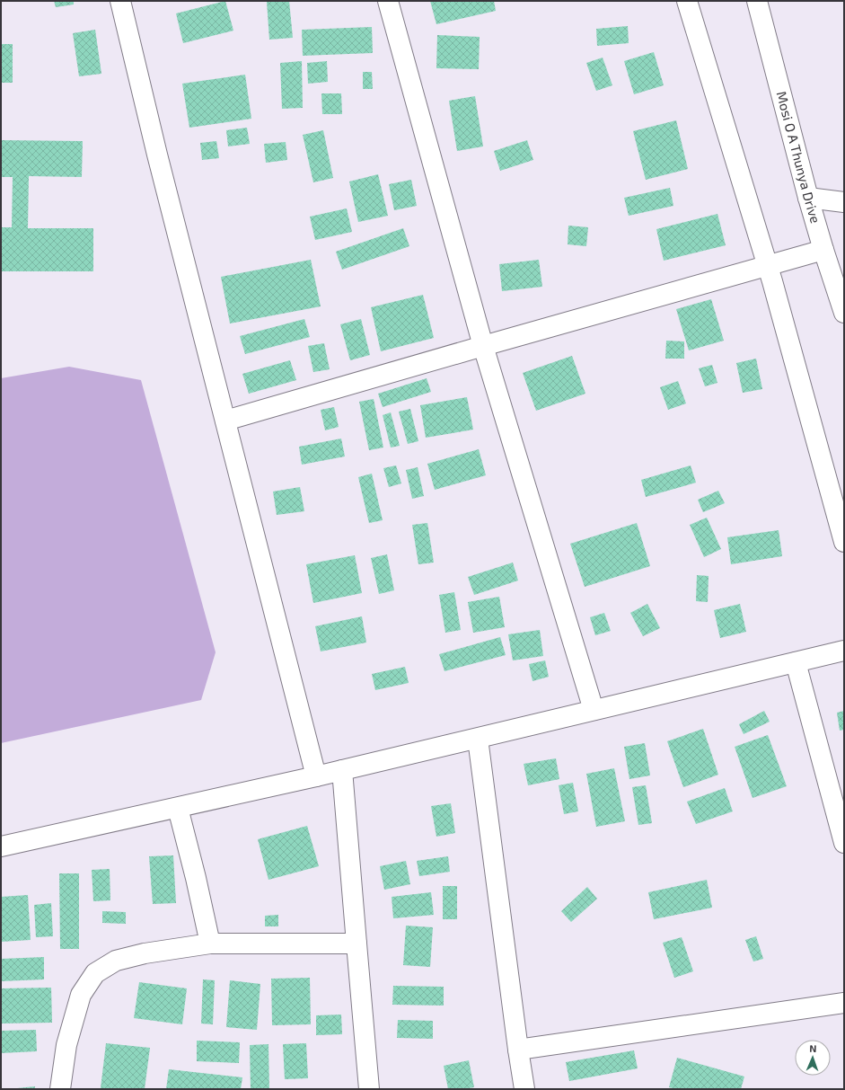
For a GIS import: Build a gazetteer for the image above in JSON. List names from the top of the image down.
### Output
{
  "streets": {
    "street": ["Mosi O A Thunya Drive"]
  },
  "north": "top"
}
